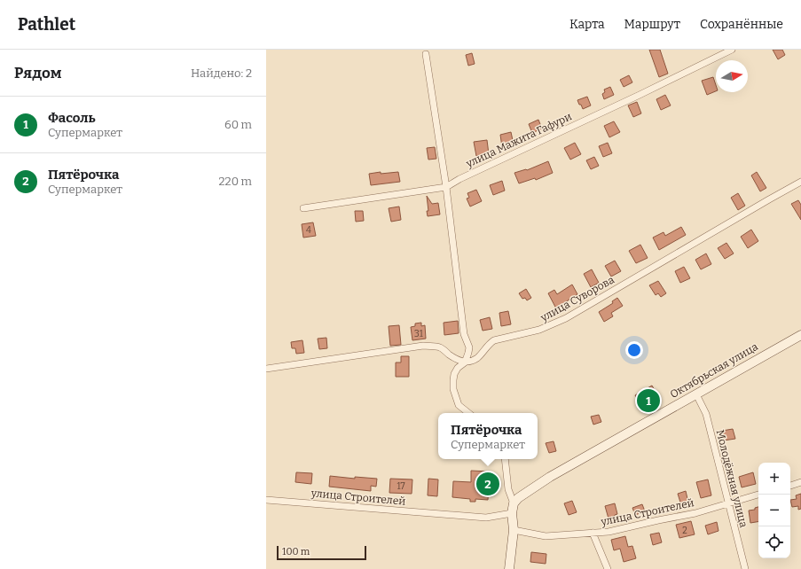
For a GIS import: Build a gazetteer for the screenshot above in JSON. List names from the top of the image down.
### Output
{
  "streets": {
    "street": [
      "улица Мажита Гафури",
      "улица Суворова",
      "Октябрьская улица",
      "Молодёжная улица",
      "улица Строителей"
    ]
  },
  "crossings": [
    ["Октябрьская улица", "Молодёжная улица"],
    ["Молодёжная улица", "улица Строителей"]
  ],
  "house_numbers": [
    "4",
    "31",
    "17",
    "2"
  ],
  "scale_bar": "100 m",
  "north": "right",
  "page": {
    "header": "Pathlet",
    "nav": ["Карта", "Маршрут", "Сохранённые"],
    "heading": ["Рядом", "Найдено: 2"],
    "list": [
      {
        "mark": "1",
        "name": "Фасоль",
        "note": "Супермаркет",
        "value": "60 m"
      },
      {
        "mark": "2",
        "name": "Пятёрочка",
        "note": "Супермаркет",
        "value": "220 m"
      }
    ],
    "pins": ["1", "2"],
    "popup": ["Пятёрочка", "Супермаркет"],
    "map_buttons": ["+", "−"],
    "scale": "100 m"
  }
}
